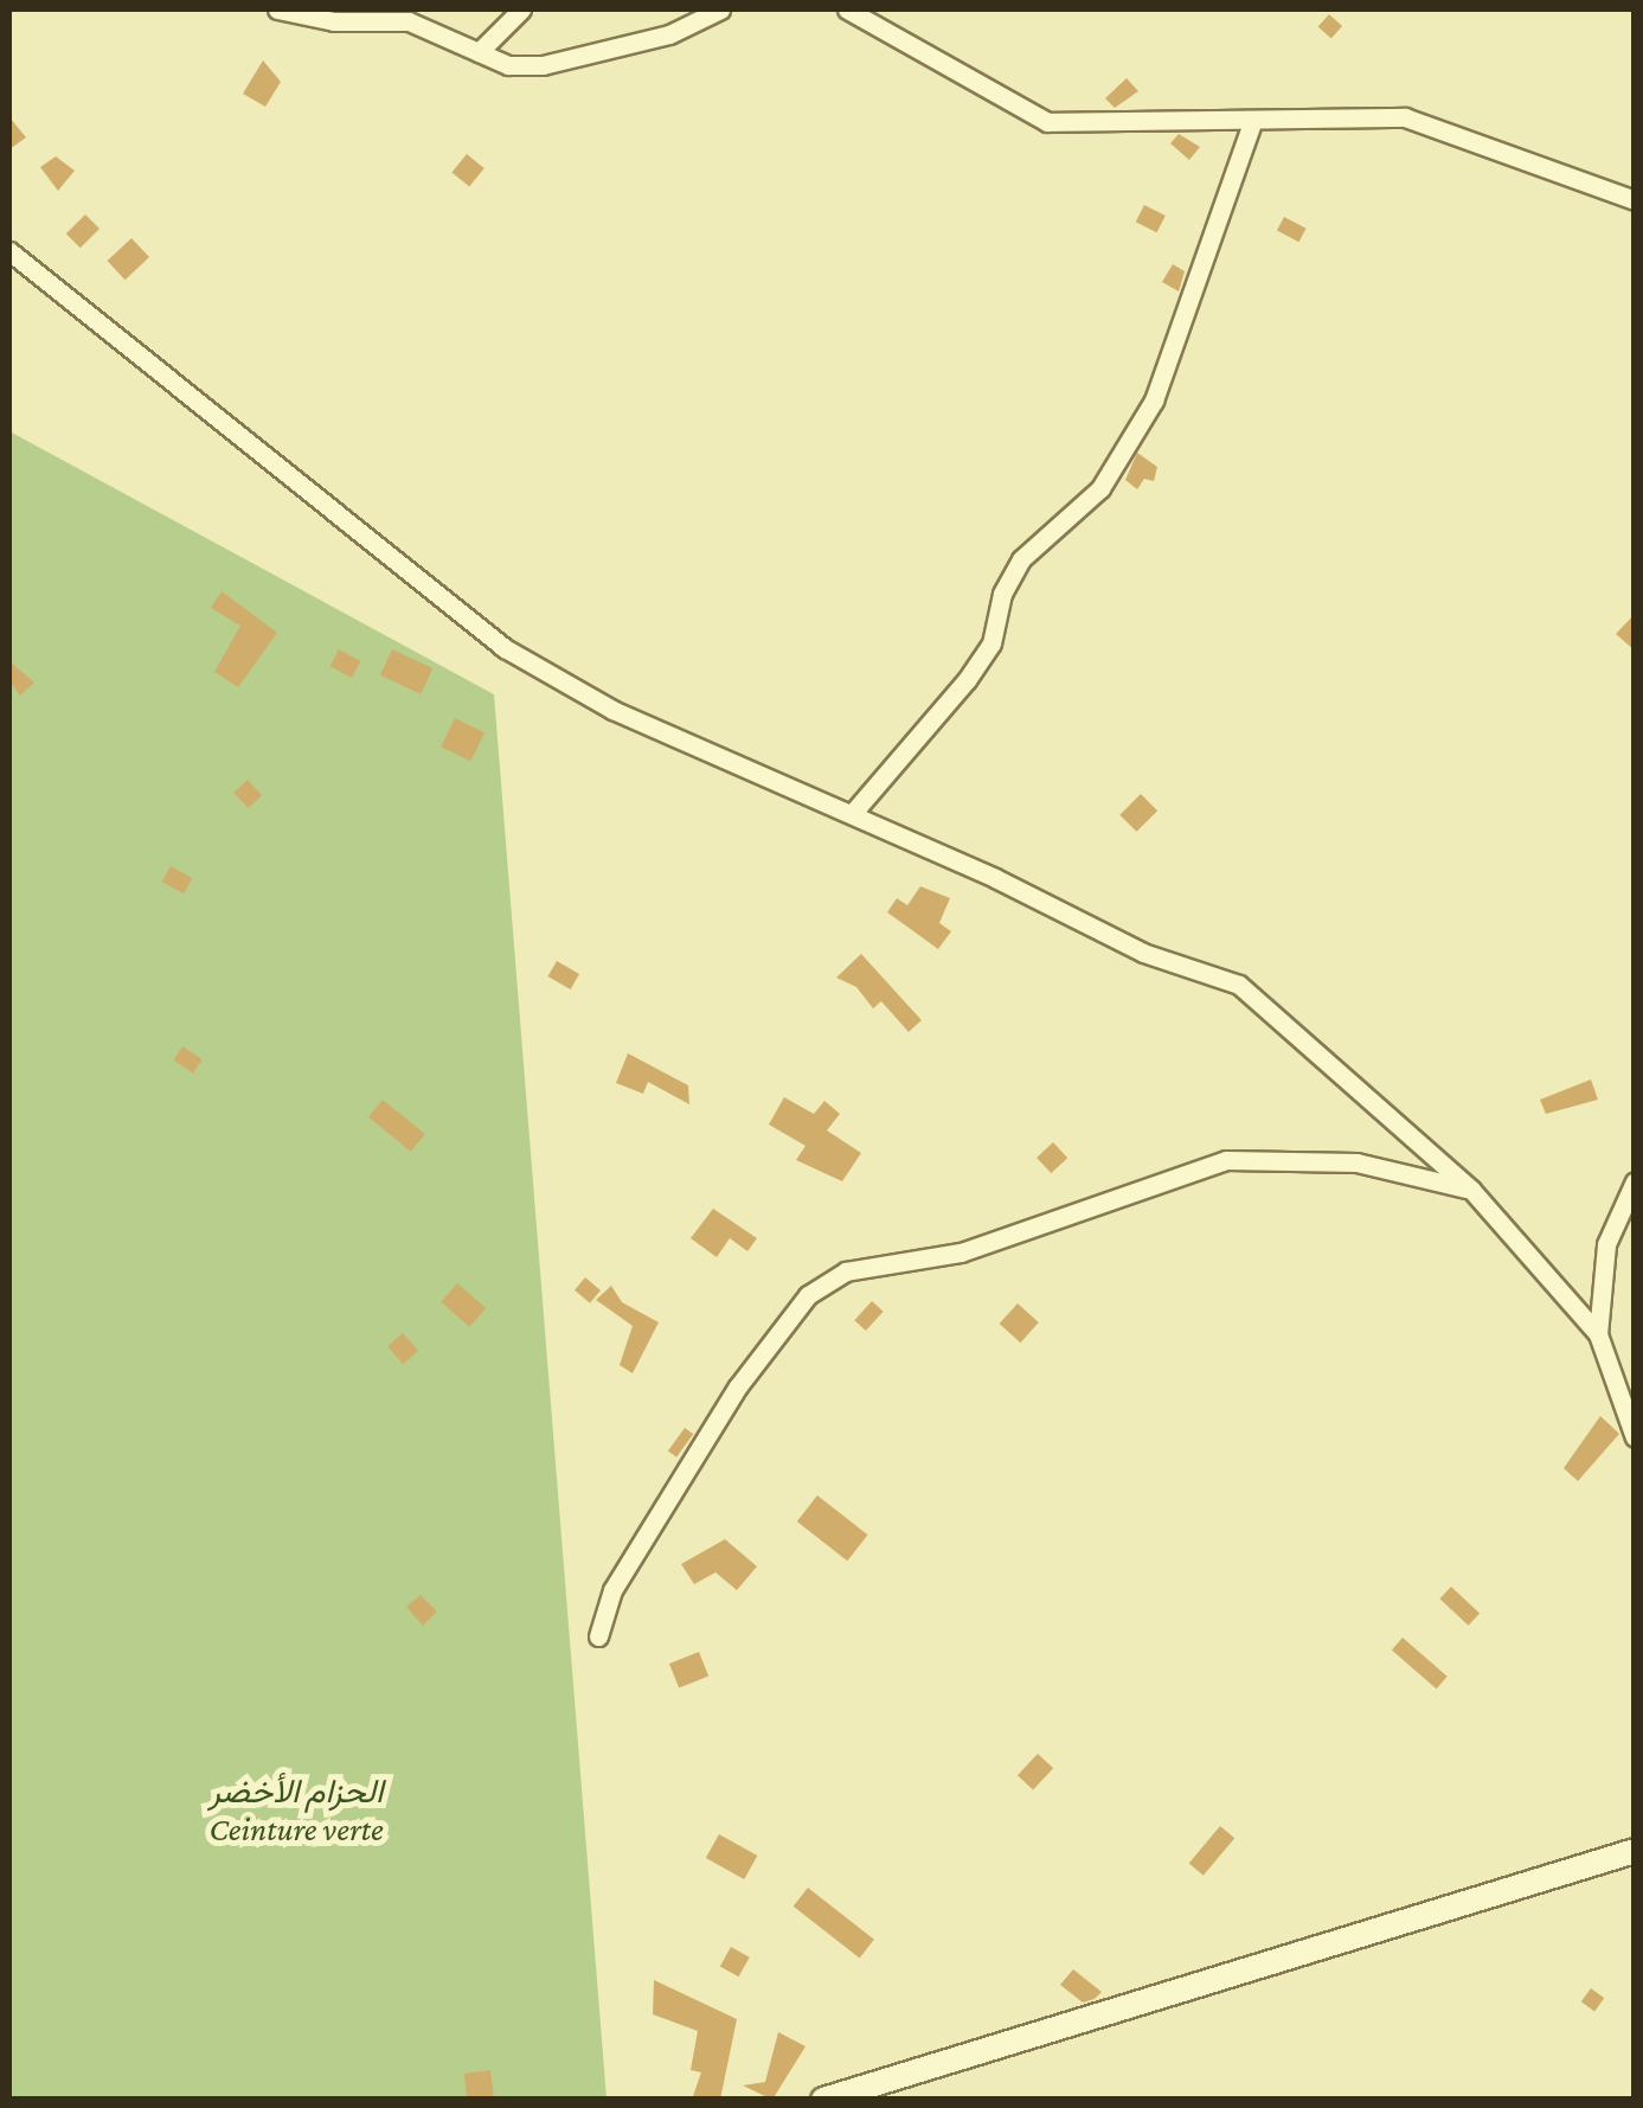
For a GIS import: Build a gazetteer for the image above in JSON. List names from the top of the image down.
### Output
{
  "parks": ["الحزام الأخضر Ceinture verte"]
}
